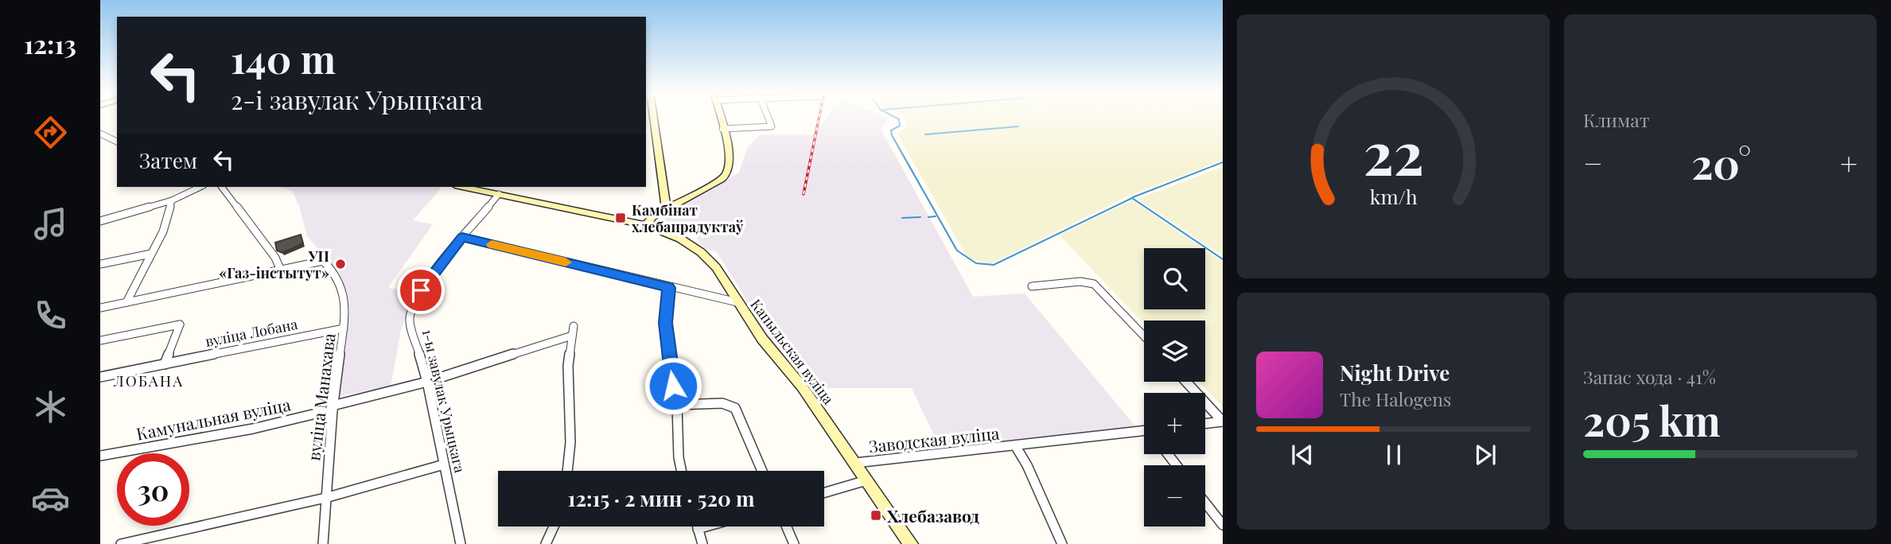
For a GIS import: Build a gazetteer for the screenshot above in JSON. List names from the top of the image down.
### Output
{
  "streets": {
    "main road": ["Капыльская вуліца"],
    "street": [
      "вуліца Лобана",
      "вуліца Манахава",
      "1-ы завулак Урыцкага",
      "Камунальная вуліца",
      "Заводская вуліца"
    ]
  },
  "crossings": [
    ["вуліца Лобана", "вуліца Манахава"],
    ["Капыльская вуліца", "1-ы завулак Урыцкага"],
    ["Капыльская вуліца", "Заводская вуліца"],
    ["вуліца Манахава", "Камунальная вуліца"],
    ["1-ы завулак Урыцкага", "Камунальная вуліца"]
  ],
  "districts": ["ЛОБАНА"],
  "places": {
    "transit": ["Камбінат хлебапрадуктаў", "Хлебазавод"],
    "other": ["УП «Газ-інстытут»"]
  },
  "page": {
    "tabs": "12:13",
    "tile": [
      "Климат",
      ["Запас хода · 41%", "205 km"]
    ],
    "turn": ["140 m", "2-і завулак Урыцкага"],
    "then": "Затем",
    "heat": ["−", "20°", "+"],
    "map_buttons": ["+", "−"],
    "song": ["Night Drive", "The Halogens"],
    "limit": "30",
    "trip": "12:15 · 2 мин · 520 m",
    "gauge": ["22", "km/h"]
  }
}
